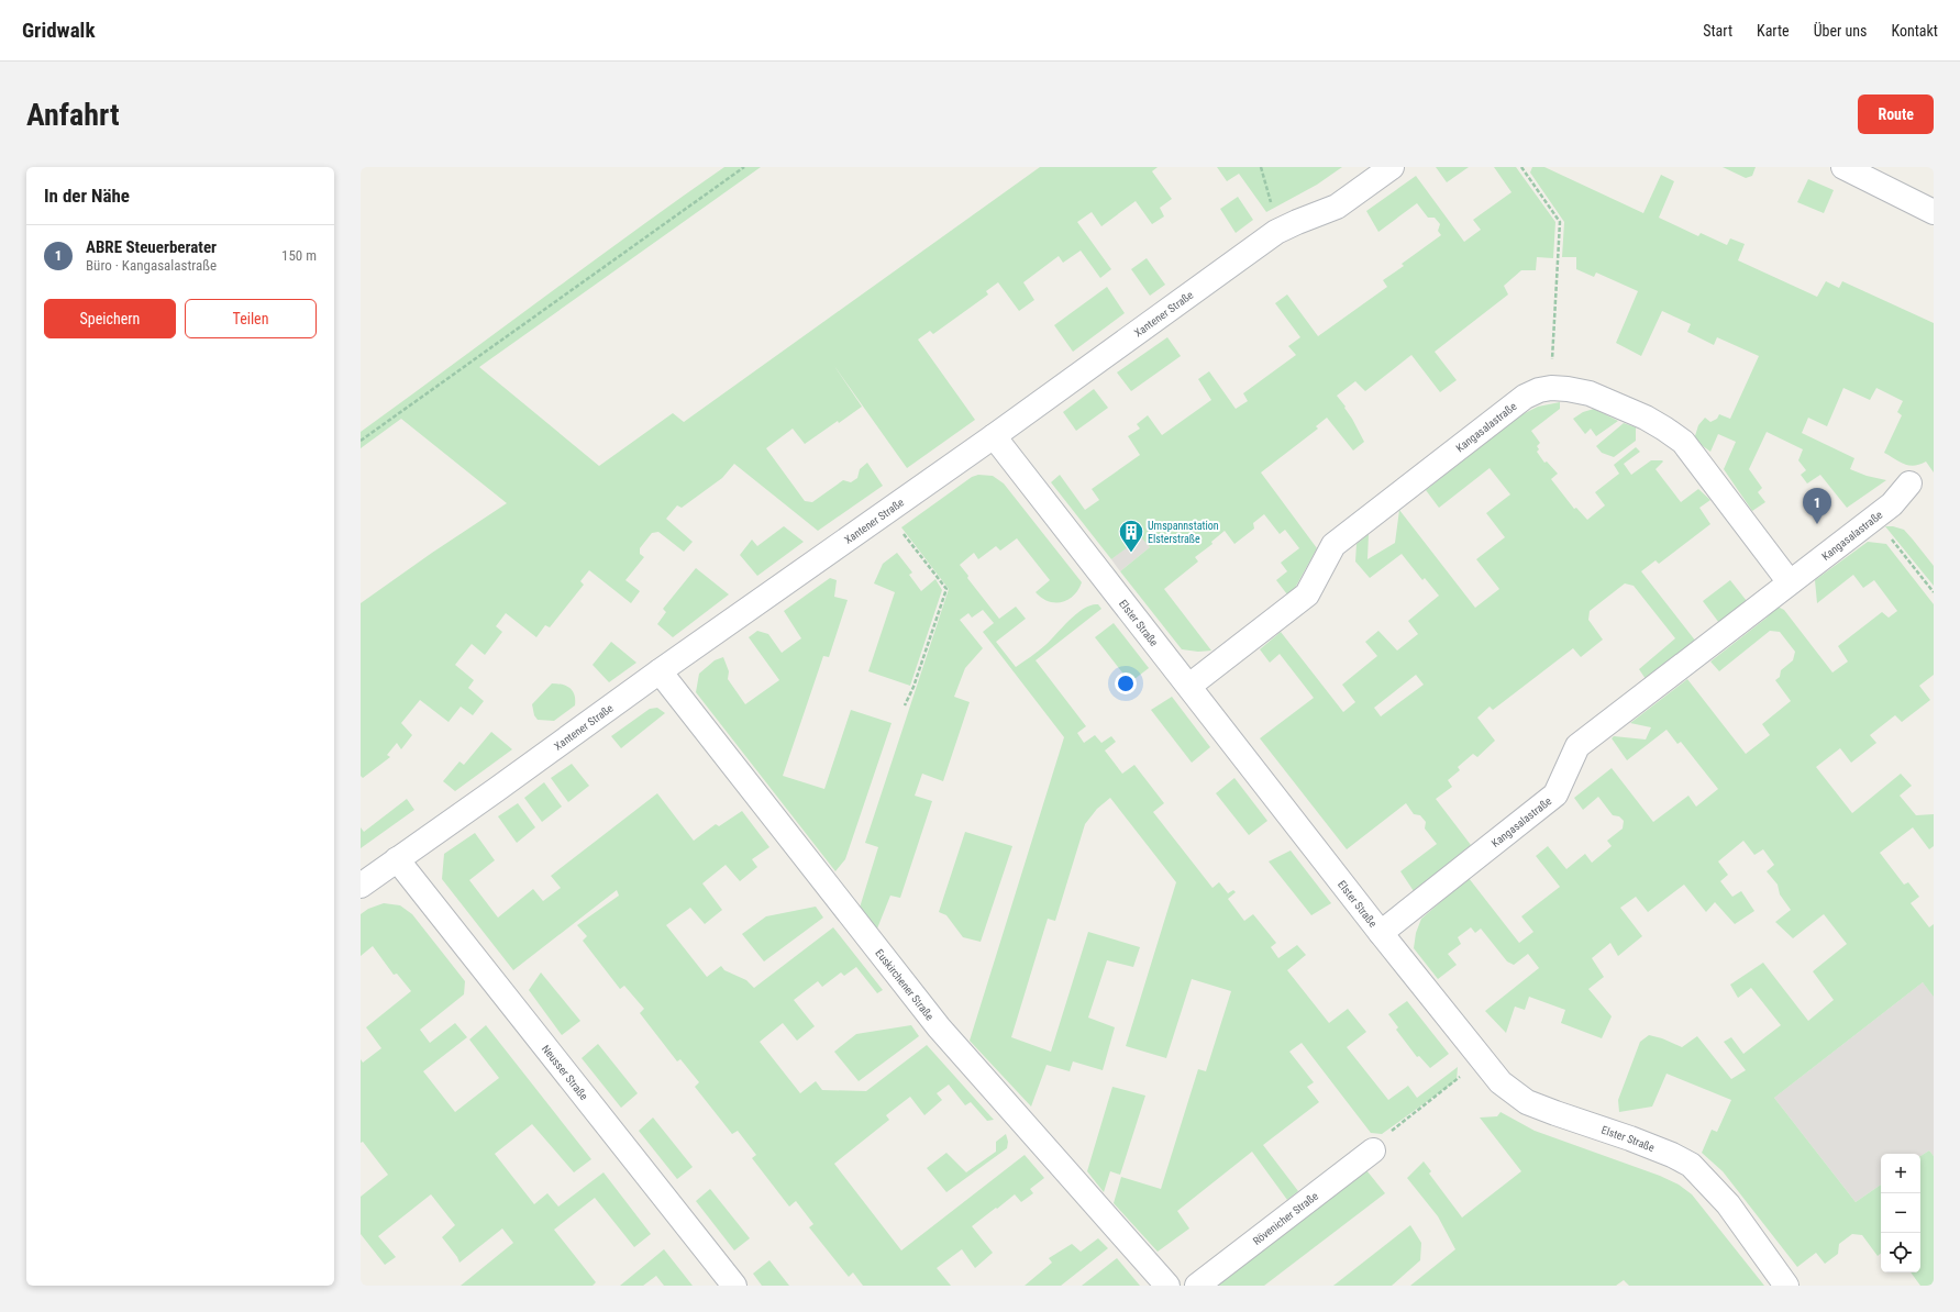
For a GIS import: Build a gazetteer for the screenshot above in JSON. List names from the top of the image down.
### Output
{
  "streets": {
    "street": [
      "Xantener Straße",
      "Kangasalastraße",
      "Elster Straße",
      "Euskirchener Straße",
      "Neusser Straße",
      "Rövenicher Straße"
    ]
  },
  "crossings": [
    ["Xantener Straße", "Elster Straße"],
    ["Xantener Straße", "Euskirchener Straße"],
    ["Xantener Straße", "Neusser Straße"],
    ["Kangasalastraße", "Elster Straße"]
  ],
  "places": {
    "building": ["Umspannstation Elsterstraße"]
  },
  "page": {
    "header": "Gridwalk",
    "nav": [
      "Start",
      "Karte",
      "Über uns",
      "Kontakt"
    ],
    "buttons": [
      "Route",
      ["Speichern", "Teilen"]
    ],
    "title": "Anfahrt",
    "heading": "In der Nähe",
    "list": [
      {
        "mark": "1",
        "name": "ABRE Steuerberater",
        "note": "Büro · Kangasalastraße",
        "value": "150 m"
      }
    ],
    "pins": "1",
    "map_buttons": ["+", "−"]
  }
}
